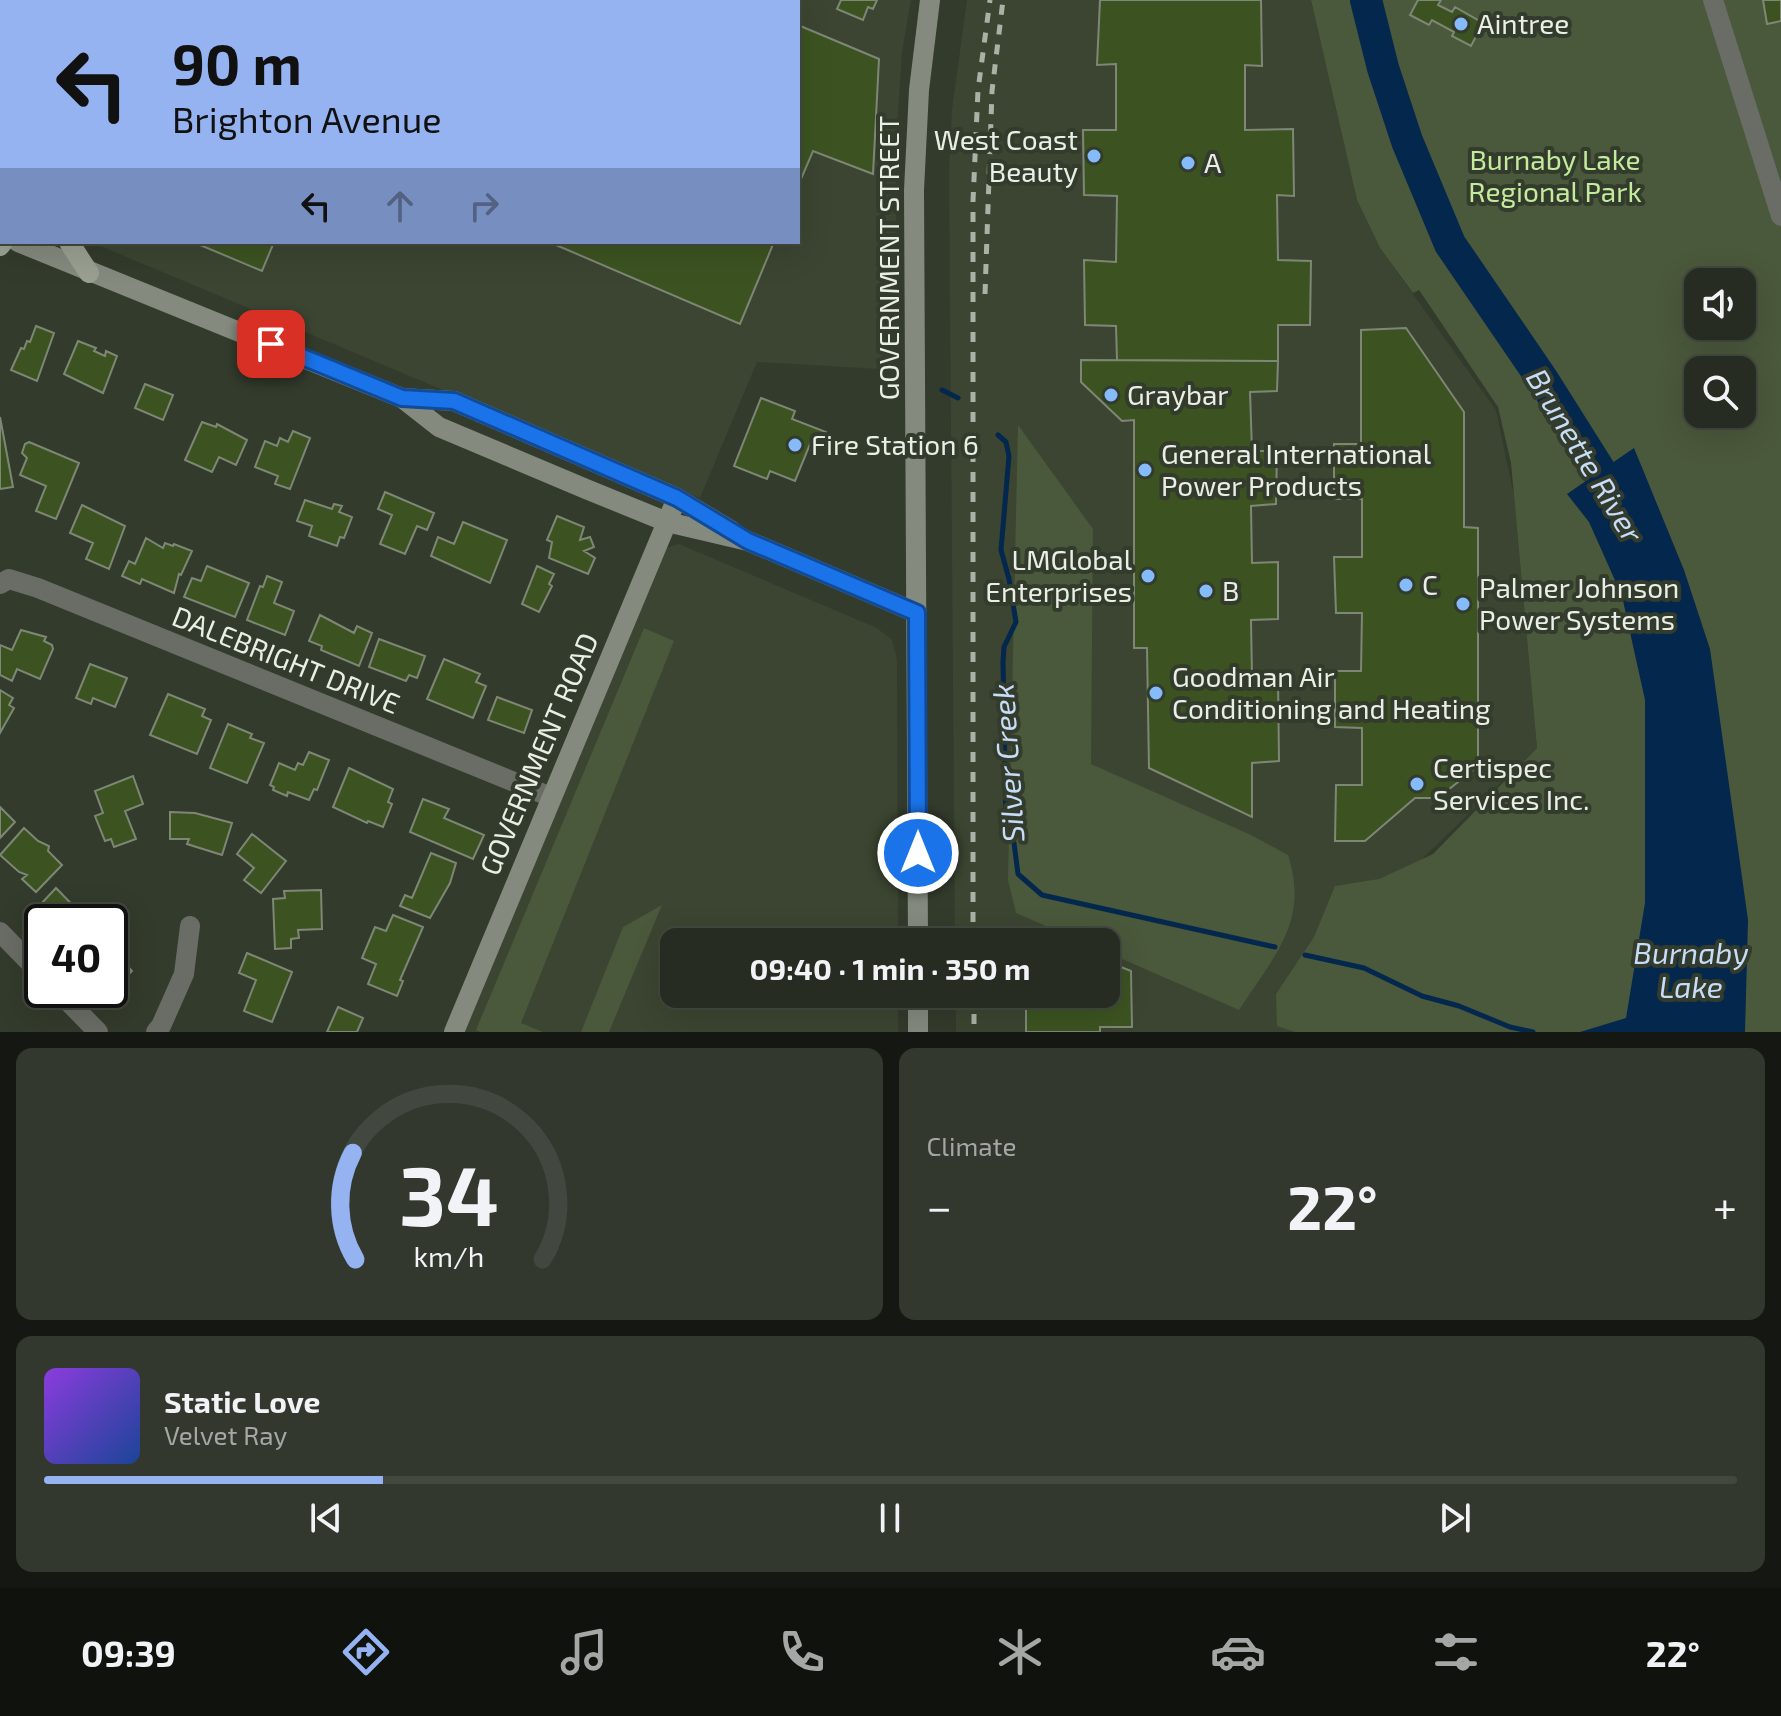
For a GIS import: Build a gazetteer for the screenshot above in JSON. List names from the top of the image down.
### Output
{
  "streets": {
    "street": ["GOVERNMENT STREET", "DALEBRIGHT DRIVE", "GOVERNMENT ROAD"]
  },
  "crossings": [
    ["DALEBRIGHT DRIVE", "GOVERNMENT ROAD"]
  ],
  "water": ["Brunette River", "Silver Creek", "Burnaby Lake"],
  "parks": ["Burnaby Lake Regional Park"],
  "places": [
    "Aintree",
    "West Coast Beauty",
    "A",
    "Graybar",
    "Fire Station 6",
    "General International Power Products",
    "LMGlobal Enterprises",
    "C",
    "B",
    "Palmer Johnson Power Systems",
    "Goodman Air Conditioning and Heating",
    "Certispec Services Inc."
  ],
  "page": {
    "turn": ["90 m", "Brighton Avenue"],
    "limit": "40",
    "trip": "09:40 · 1 min · 350 m",
    "tile": "Climate",
    "heat": ["−", "22°", "+"],
    "song": ["Static Love", "Velvet Ray"],
    "tabs": ["09:39", "22°"],
    "gauge": ["34", "km/h"]
  }
}
